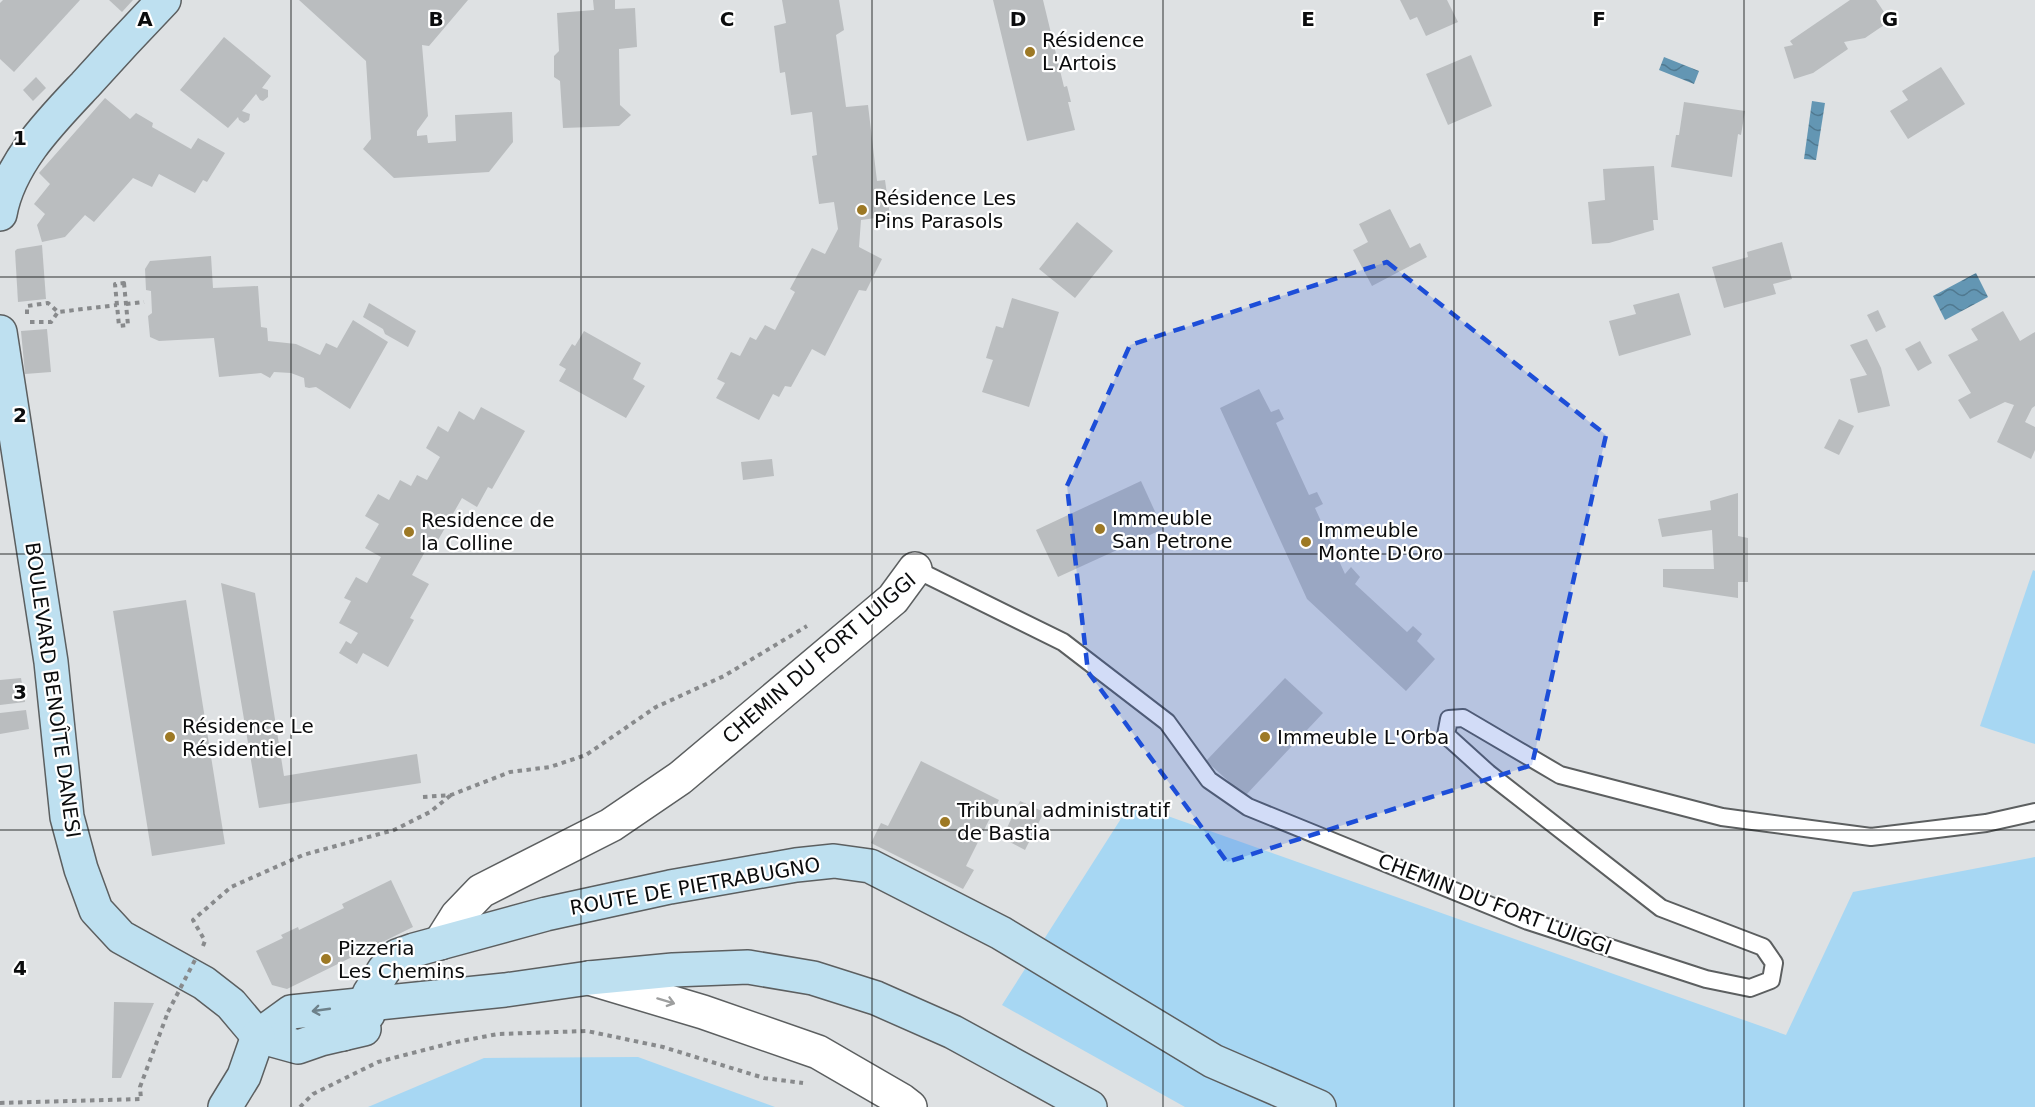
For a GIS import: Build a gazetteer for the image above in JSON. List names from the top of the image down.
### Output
{
  "streets": {
    "main road": ["BOULEVARD BENOÎTE DANESI", "ROUTE DE PIETRABUGNO"],
    "street": ["CHEMIN DU FORT LUIGGI"]
  },
  "crossings": [
    ["CHEMIN DU FORT LUIGGI", "ROUTE DE PIETRABUGNO"]
  ],
  "places": [
    "Résidence L'Artois",
    "Résidence Les Pins Parasols",
    "Immeuble San Petrone",
    "Residence de la Colline",
    "Immeuble Monte D'Oro",
    "Résidence Le Résidentiel",
    "Immeuble L'Orba",
    "Tribunal administratif de Bastia",
    "Pizzeria Les Chemins"
  ],
  "grid": {
    "columns": [
      "A",
      "B",
      "C",
      "D",
      "E",
      "F",
      "G"
    ],
    "rows": [
      "1",
      "2",
      "3",
      "4"
    ]
  }
}
